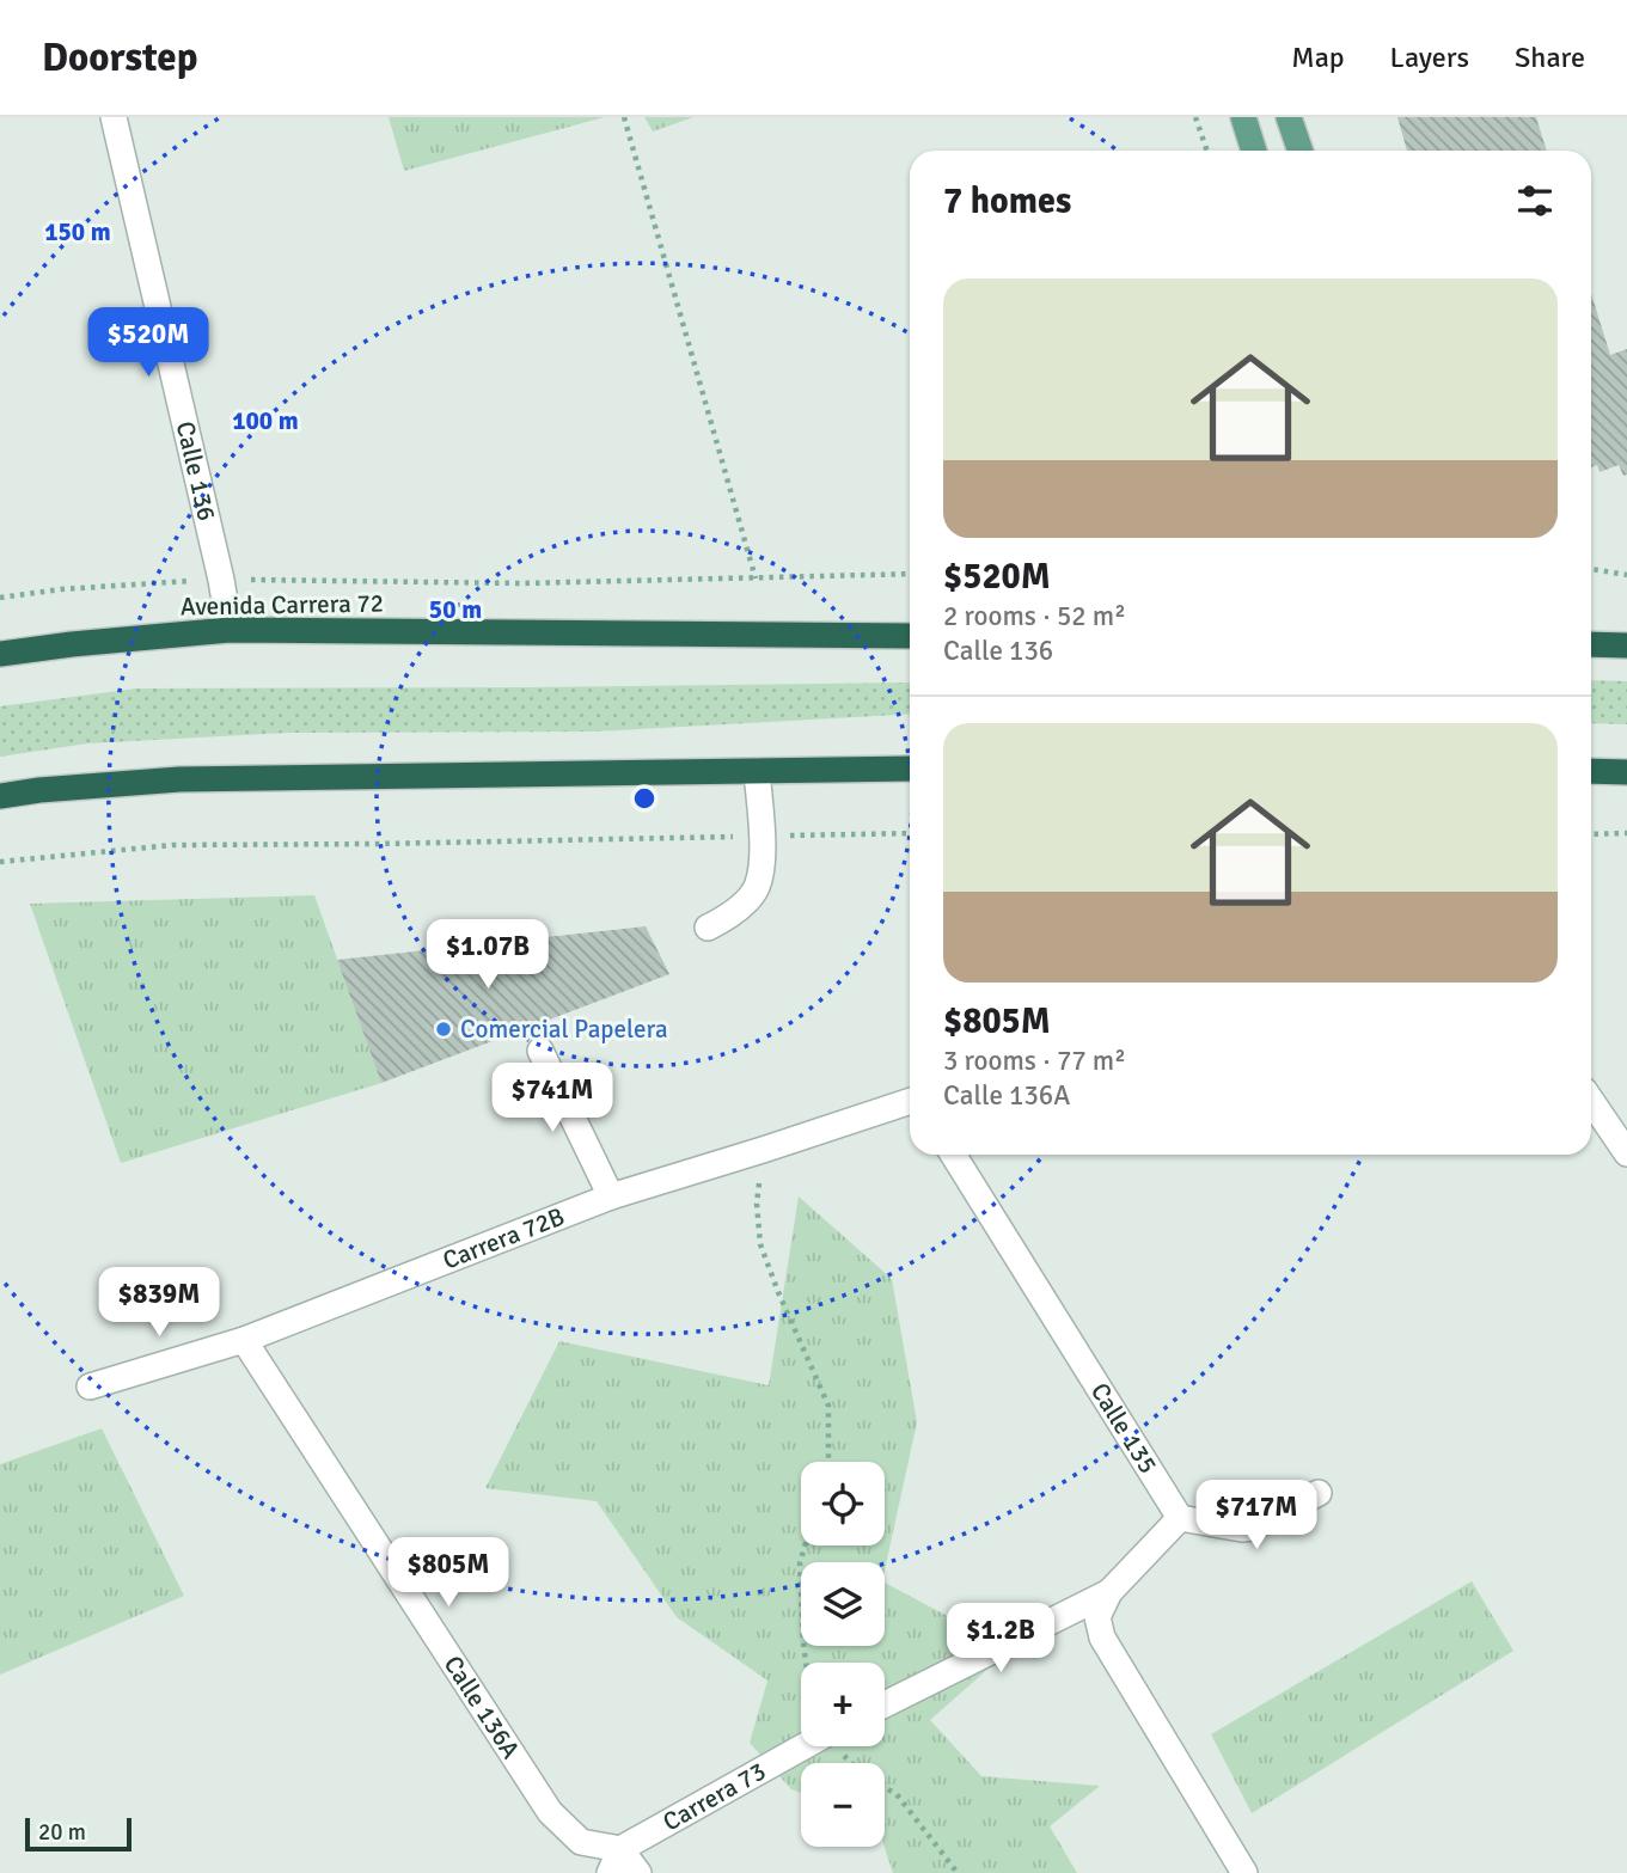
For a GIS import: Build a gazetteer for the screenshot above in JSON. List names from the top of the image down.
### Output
{
  "streets": {
    "highway": ["Avenida Carrera 72"],
    "street": [
      "Calle 136",
      "Carrera 72B",
      "Calle 135",
      "Calle 136A",
      "Carrera 73"
    ]
  },
  "crossings": [
    ["Calle 136", "Avenida Carrera 72"],
    ["Carrera 72B", "Calle 136A"],
    ["Calle 136A", "Carrera 73"]
  ],
  "places": ["Comercial Papelera"],
  "scale_bar": "20 m",
  "page": {
    "header": "Doorstep",
    "nav": ["Map", "Layers", "Share"],
    "heading": "7 homes",
    "list": [
      {
        "name": "$520M",
        "note": "2 rooms · 52 m² · Calle 136"
      },
      {
        "name": "$805M",
        "note": "3 rooms · 77 m² · Calle 136A"
      }
    ],
    "price": [
      "$520M",
      "$1.07B",
      "$741M",
      "$839M",
      "$717M",
      "$805M",
      "$1.2B"
    ],
    "map_buttons": ["+", "−"],
    "scale": "20 m"
  },
  "rings": ["150 m", "100 m", "50 m"]
}
